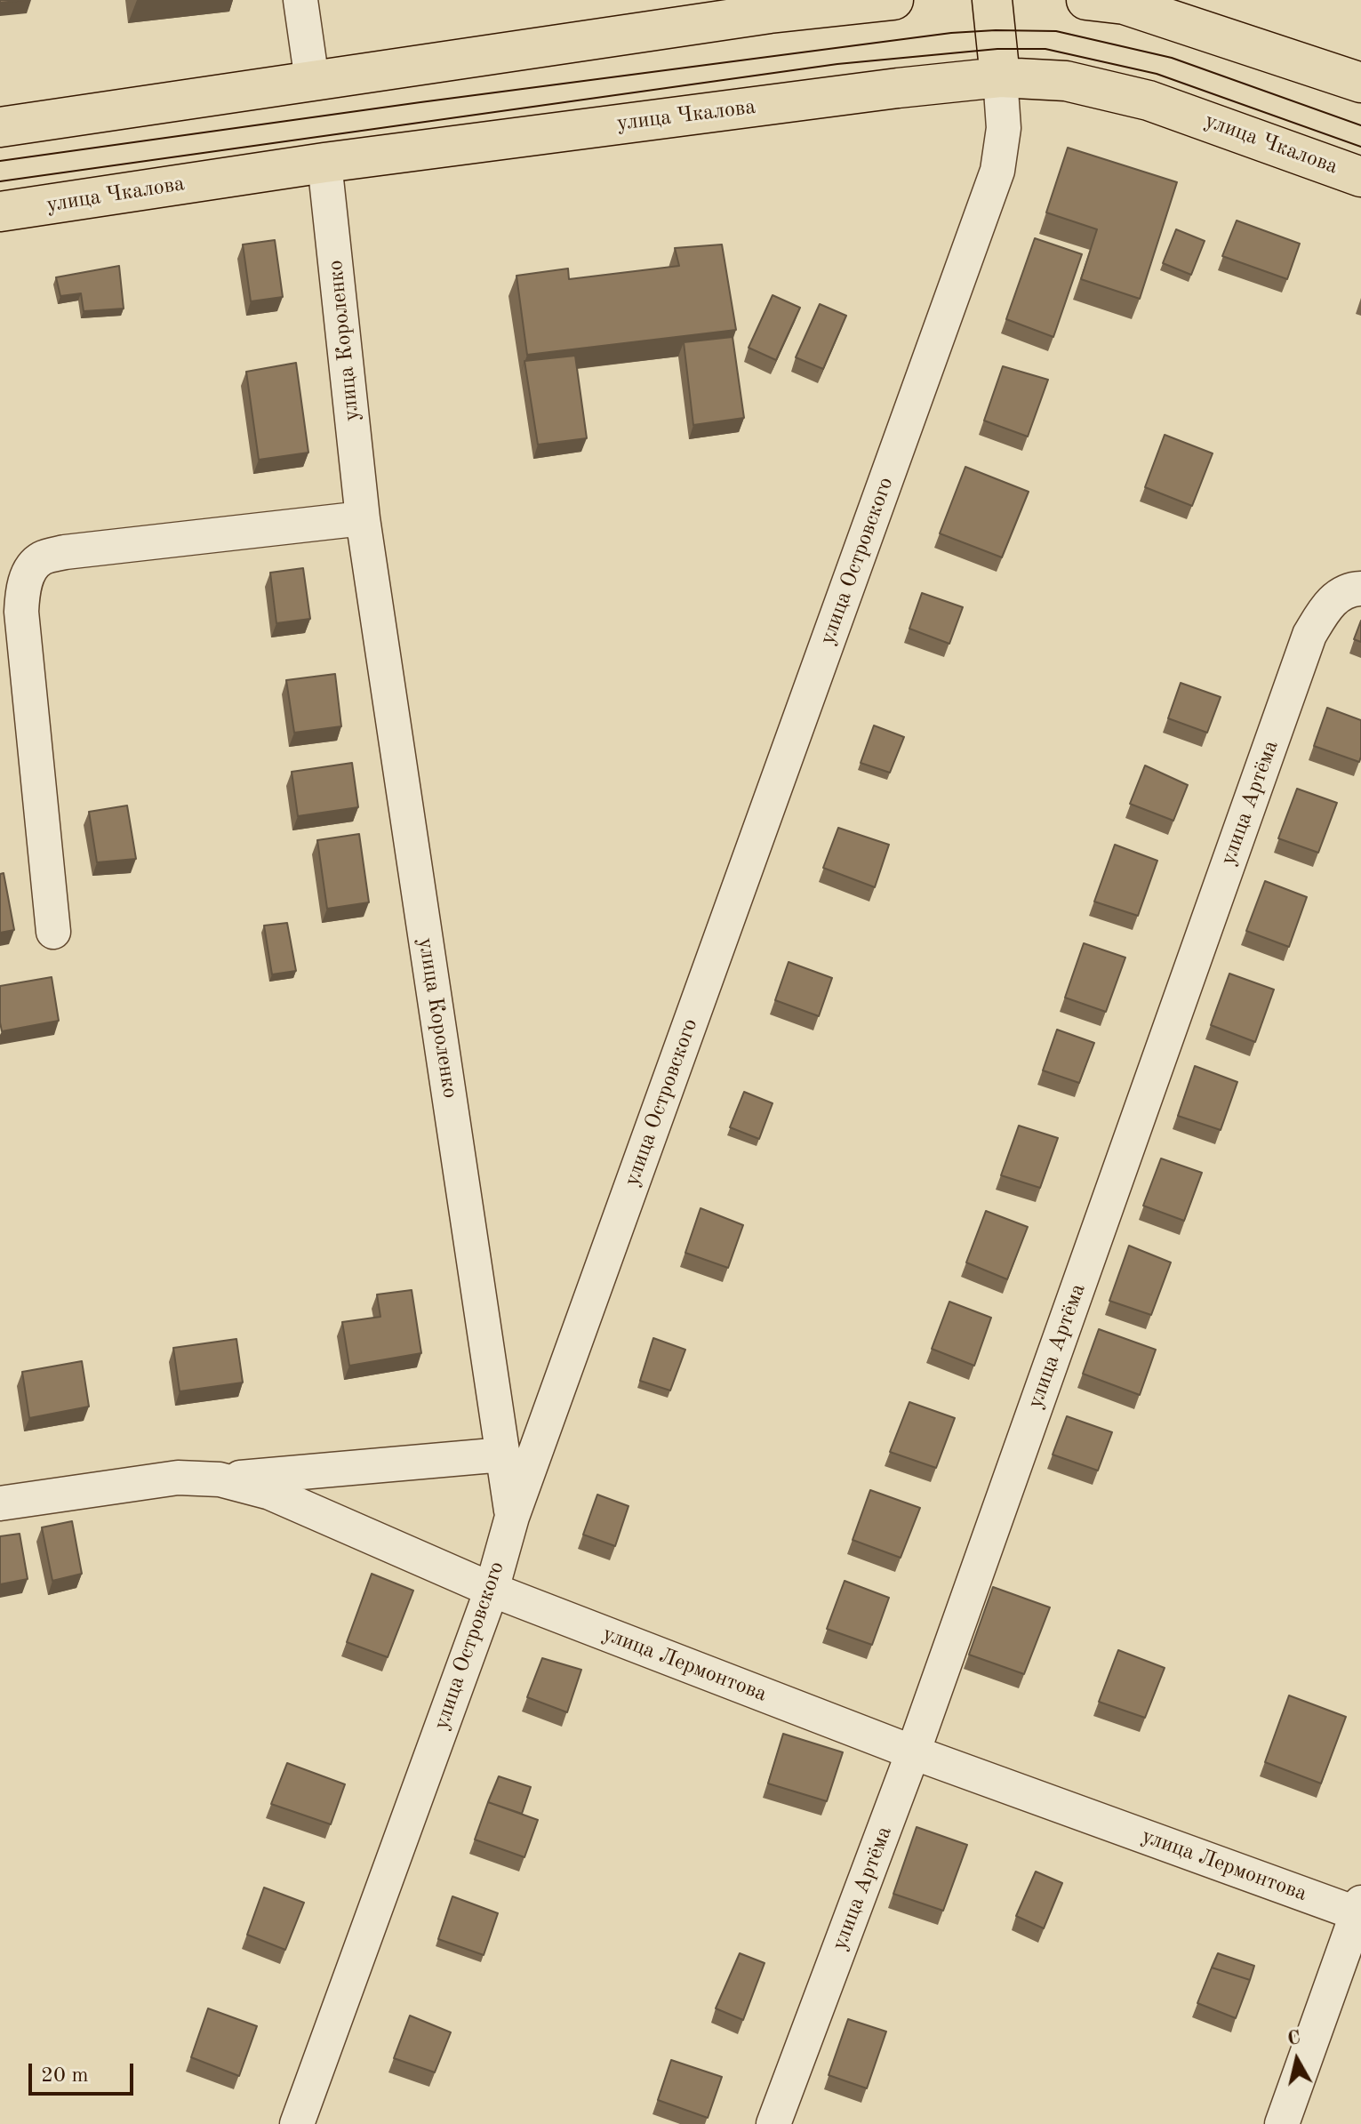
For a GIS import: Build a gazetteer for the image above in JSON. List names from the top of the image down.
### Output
{
  "streets": {
    "main road": ["улица Чкалова"],
    "street": [
      "улица Короленко",
      "улица Островского",
      "улица Артёма",
      "улица Лермонтова"
    ]
  },
  "crossings": [
    ["улица Чкалова", "улица Короленко"],
    ["улица Чкалова", "улица Островского"],
    ["улица Короленко", "улица Островского"],
    ["улица Островского", "улица Лермонтова"],
    ["улица Артёма", "улица Лермонтова"]
  ],
  "scale_bar": "20 m",
  "north": "top"
}
